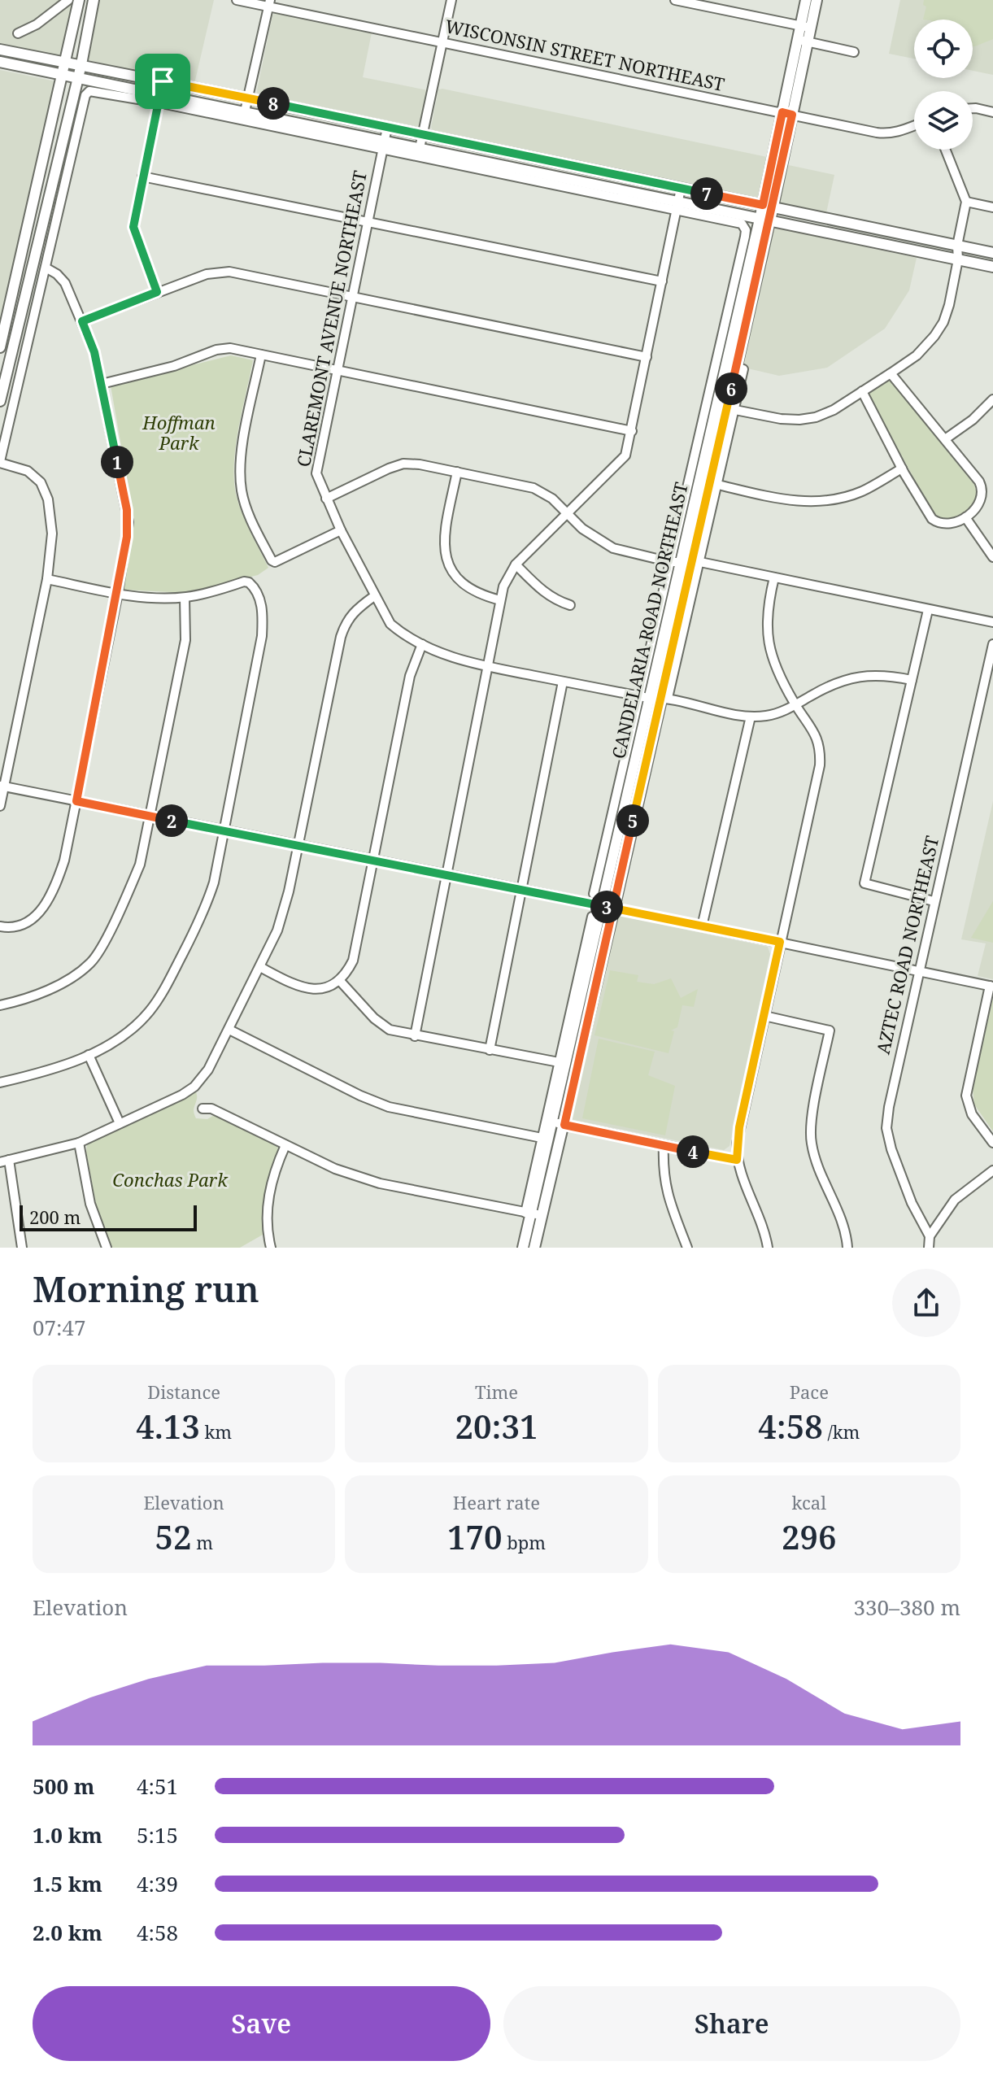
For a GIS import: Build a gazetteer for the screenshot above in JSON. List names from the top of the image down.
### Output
{
  "streets": {
    "main road": ["CANDELARIA ROAD NORTHEAST"],
    "street": ["WISCONSIN STREET NORTHEAST", "CLAREMONT AVENUE NORTHEAST", "AZTEC ROAD NORTHEAST"]
  },
  "crossings": [
    ["WISCONSIN STREET NORTHEAST", "CANDELARIA ROAD NORTHEAST"],
    ["CLAREMONT AVENUE NORTHEAST", "CANDELARIA ROAD NORTHEAST"]
  ],
  "parks": ["Hoffman Park", "Conchas Park"],
  "scale_bar": "200 m",
  "page": {
    "pins": [
      "8",
      "7",
      "6",
      "1",
      "2",
      "5",
      "3",
      "4"
    ],
    "scale": "200 m",
    "heading": ["Morning run", "07:47"],
    "stats": [
      ["Distance", "4.13 km"],
      ["Time", "20:31"],
      ["Pace", "4:58 /km"],
      ["Elevation", "52 m"],
      ["Heart rate", "170 bpm"],
      ["kcal", "296"]
    ],
    "chart": ["Elevation", "330–380 m"],
    "list": [
      {
        "name": "500 m",
        "note": "4:51"
      },
      {
        "name": "1.0 km",
        "note": "5:15"
      },
      {
        "name": "1.5 km",
        "note": "4:39"
      },
      {
        "name": "2.0 km",
        "note": "4:58"
      }
    ],
    "buttons": ["Save", "Share"]
  }
}
